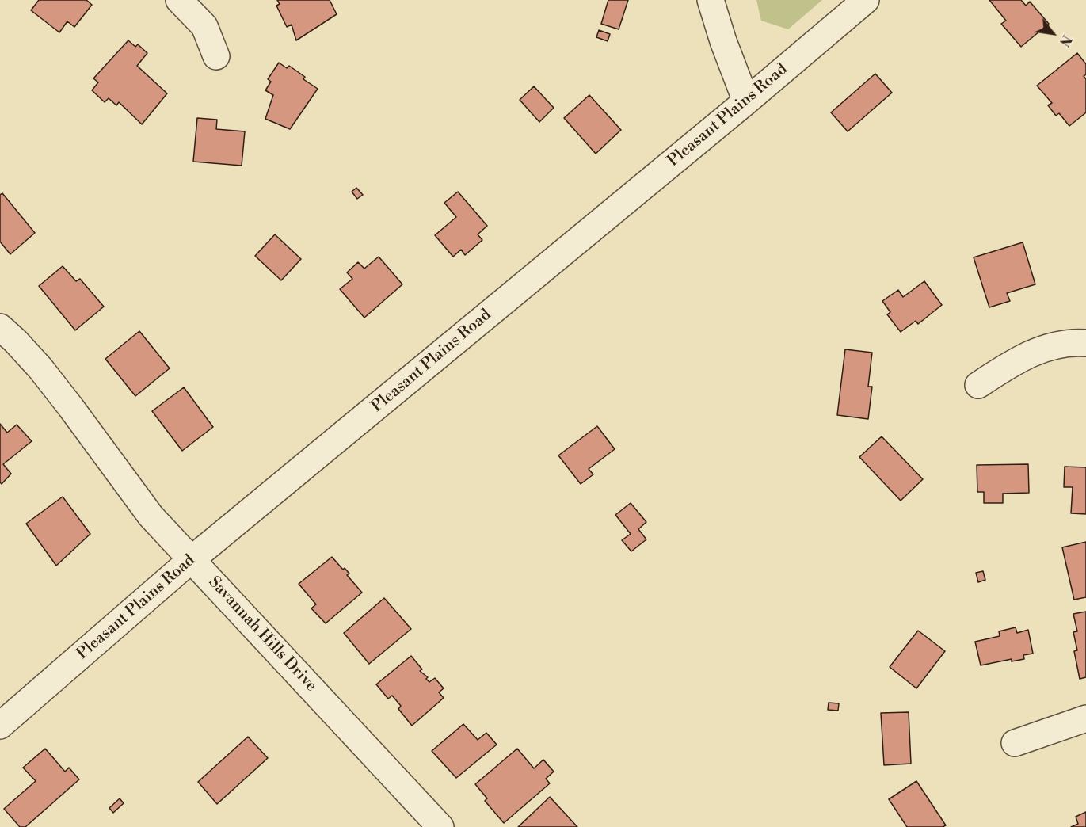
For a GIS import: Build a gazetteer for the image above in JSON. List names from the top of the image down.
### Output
{
  "streets": {
    "street": ["Pleasant Plains Road", "Savannah Hills Drive"]
  },
  "crossings": [
    ["Pleasant Plains Road", "Savannah Hills Drive"]
  ],
  "north": "bottom right"
}
